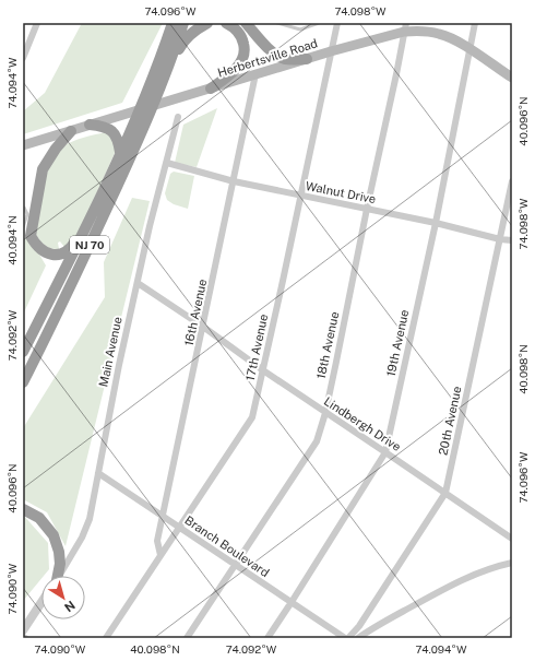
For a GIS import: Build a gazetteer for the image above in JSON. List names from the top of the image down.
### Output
{
  "streets": {
    "highway": ["NJ 70"],
    "main road": ["Herbertsville Road"],
    "street": [
      "Walnut Drive",
      "16th Avenue",
      "19th Avenue",
      "18th Avenue",
      "17th Avenue",
      "Main Avenue",
      "20th Avenue",
      "Lindbergh Drive",
      "Branch Boulevard"
    ]
  },
  "crossings": [
    ["Herbertsville Road", "NJ 70"],
    ["Herbertsville Road", "16th Avenue"],
    ["Herbertsville Road", "19th Avenue"],
    ["Herbertsville Road", "18th Avenue"],
    ["Herbertsville Road", "17th Avenue"],
    ["Walnut Drive", "16th Avenue"],
    ["Walnut Drive", "19th Avenue"],
    ["Walnut Drive", "18th Avenue"],
    ["Walnut Drive", "17th Avenue"],
    ["Walnut Drive", "Main Avenue"],
    ["Walnut Drive", "20th Avenue"],
    ["16th Avenue", "17th Avenue"],
    ["16th Avenue", "Lindbergh Drive"],
    ["16th Avenue", "Branch Boulevard"],
    ["19th Avenue", "Lindbergh Drive"],
    ["19th Avenue", "Branch Boulevard"],
    ["18th Avenue", "Lindbergh Drive"],
    ["18th Avenue", "Branch Boulevard"],
    ["17th Avenue", "Lindbergh Drive"],
    ["17th Avenue", "Branch Boulevard"],
    ["Main Avenue", "Lindbergh Drive"],
    ["Main Avenue", "Branch Boulevard"],
    ["20th Avenue", "Lindbergh Drive"]
  ],
  "north": "bottom right",
  "coordinates": [
    "74.096°W",
    "74.098°W",
    "74.094°W",
    "40.096°N",
    "40.094°N",
    "74.092°W",
    "40.098°N",
    "74.090°W"
  ]
}
